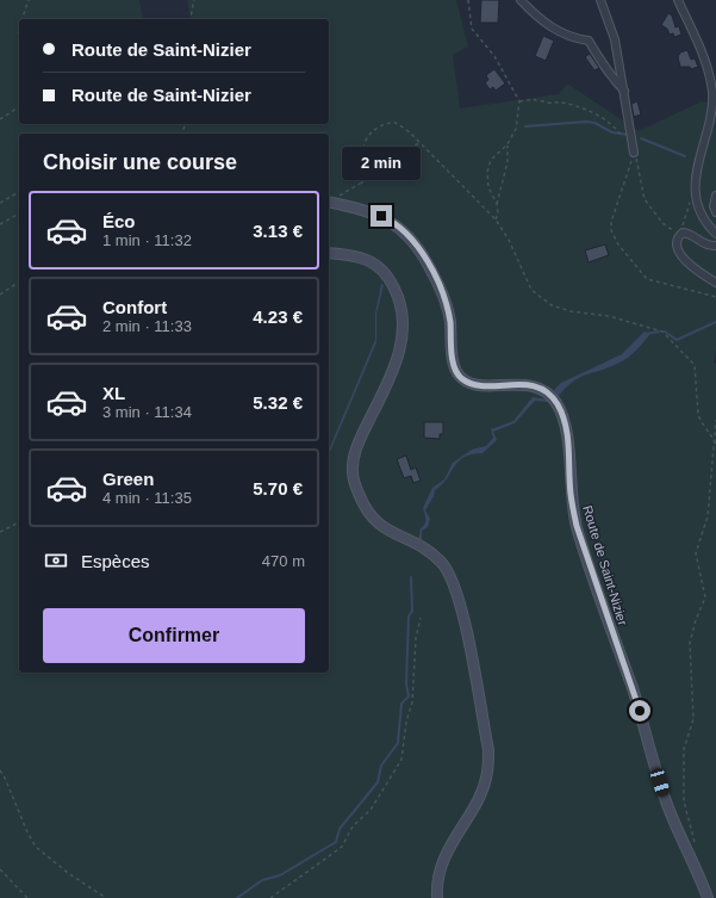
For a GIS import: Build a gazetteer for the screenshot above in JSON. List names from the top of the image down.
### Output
{
  "streets": {
    "main road": ["Route de Saint-Nizier"]
  },
  "page": {
    "banner": ["Route de Saint-Nizier", "Route de Saint-Nizier"],
    "heading": "Choisir une course",
    "bubble": "2 min",
    "list": [
      {
        "name": "Éco",
        "note": "1 min · 11:32",
        "value": "3.13 €"
      },
      {
        "name": "Confort",
        "note": "2 min · 11:33",
        "value": "4.23 €"
      },
      {
        "name": "XL",
        "note": "3 min · 11:34",
        "value": "5.32 €"
      },
      {
        "name": "Green",
        "note": "4 min · 11:35",
        "value": "5.70 €"
      }
    ],
    "pay": ["Espèces", "470 m"],
    "buttons": "Confirmer"
  }
}
